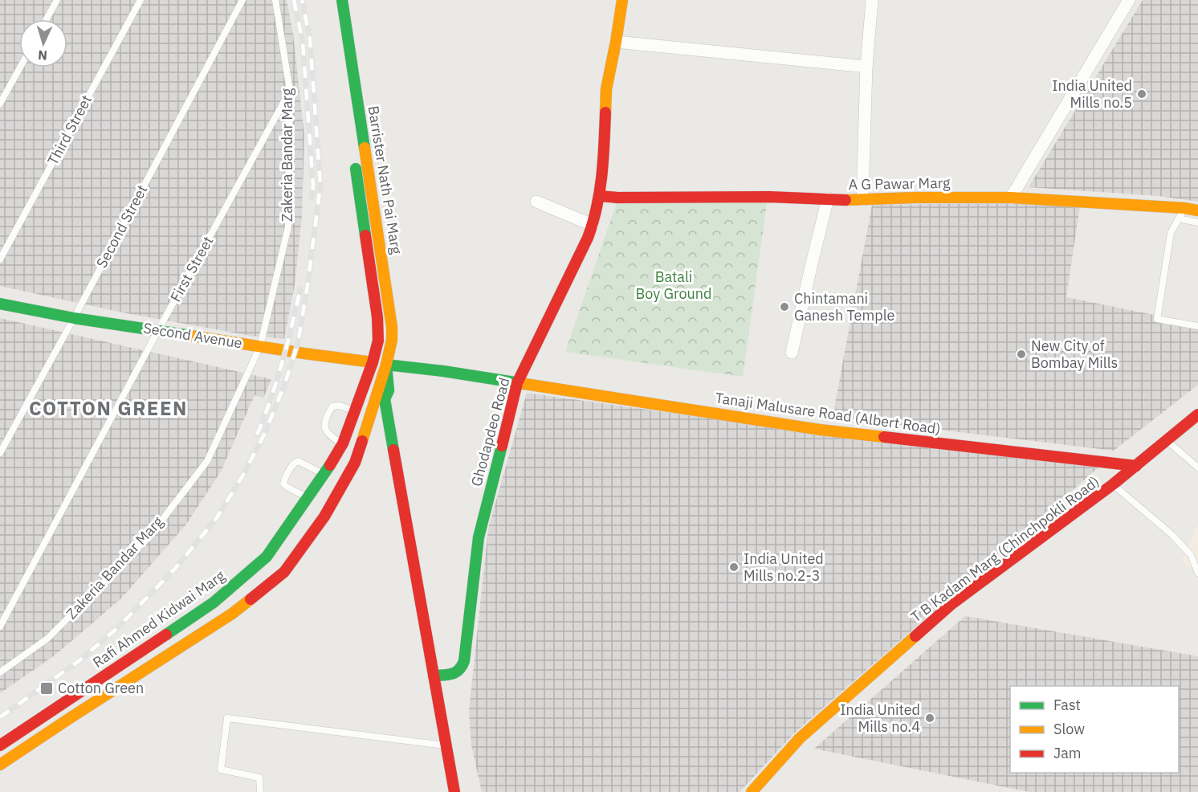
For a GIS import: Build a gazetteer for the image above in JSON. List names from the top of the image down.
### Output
{
  "streets": {
    "street": [
      "Barrister Nath Pai Marg",
      "A G Pawar Marg",
      "Second Avenue",
      "Tanaji Malusare Road (Albert Road)",
      "Ghodapdeo Road",
      "T B Kadam Marg (Chinchpokli Road)",
      "Rafi Ahmed Kidwai Marg"
    ],
    "lane": [
      "Third Street",
      "Zakeria Bandar Marg",
      "Second Street",
      "First Street"
    ]
  },
  "crossings": [
    ["Zakeria Bandar Marg", "First Street"],
    ["Zakeria Bandar Marg", "Second Avenue"],
    ["Barrister Nath Pai Marg", "Second Avenue"],
    ["Barrister Nath Pai Marg", "Tanaji Malusare Road (Albert Road)"],
    ["Barrister Nath Pai Marg", "Rafi Ahmed Kidwai Marg"],
    ["A G Pawar Marg", "Ghodapdeo Road"],
    ["Second Street", "Second Avenue"],
    ["First Street", "Second Avenue"],
    ["Second Avenue", "Tanaji Malusare Road (Albert Road)"],
    ["Second Avenue", "Rafi Ahmed Kidwai Marg"],
    ["Tanaji Malusare Road (Albert Road)", "Ghodapdeo Road"],
    ["Tanaji Malusare Road (Albert Road)", "T B Kadam Marg (Chinchpokli Road)"]
  ],
  "districts": ["COTTON GREEN"],
  "parks": ["Batali Boy Ground"],
  "places": {
    "other": [
      "India United Mills no.5",
      "Chintamani Ganesh Temple",
      "New City of Bombay Mills",
      "India United Mills no.2-3",
      "India United Mills no.4"
    ],
    "transit": ["Cotton Green"]
  },
  "legend": ["Fast", "Slow", "Jam"],
  "north": "bottom"
}
